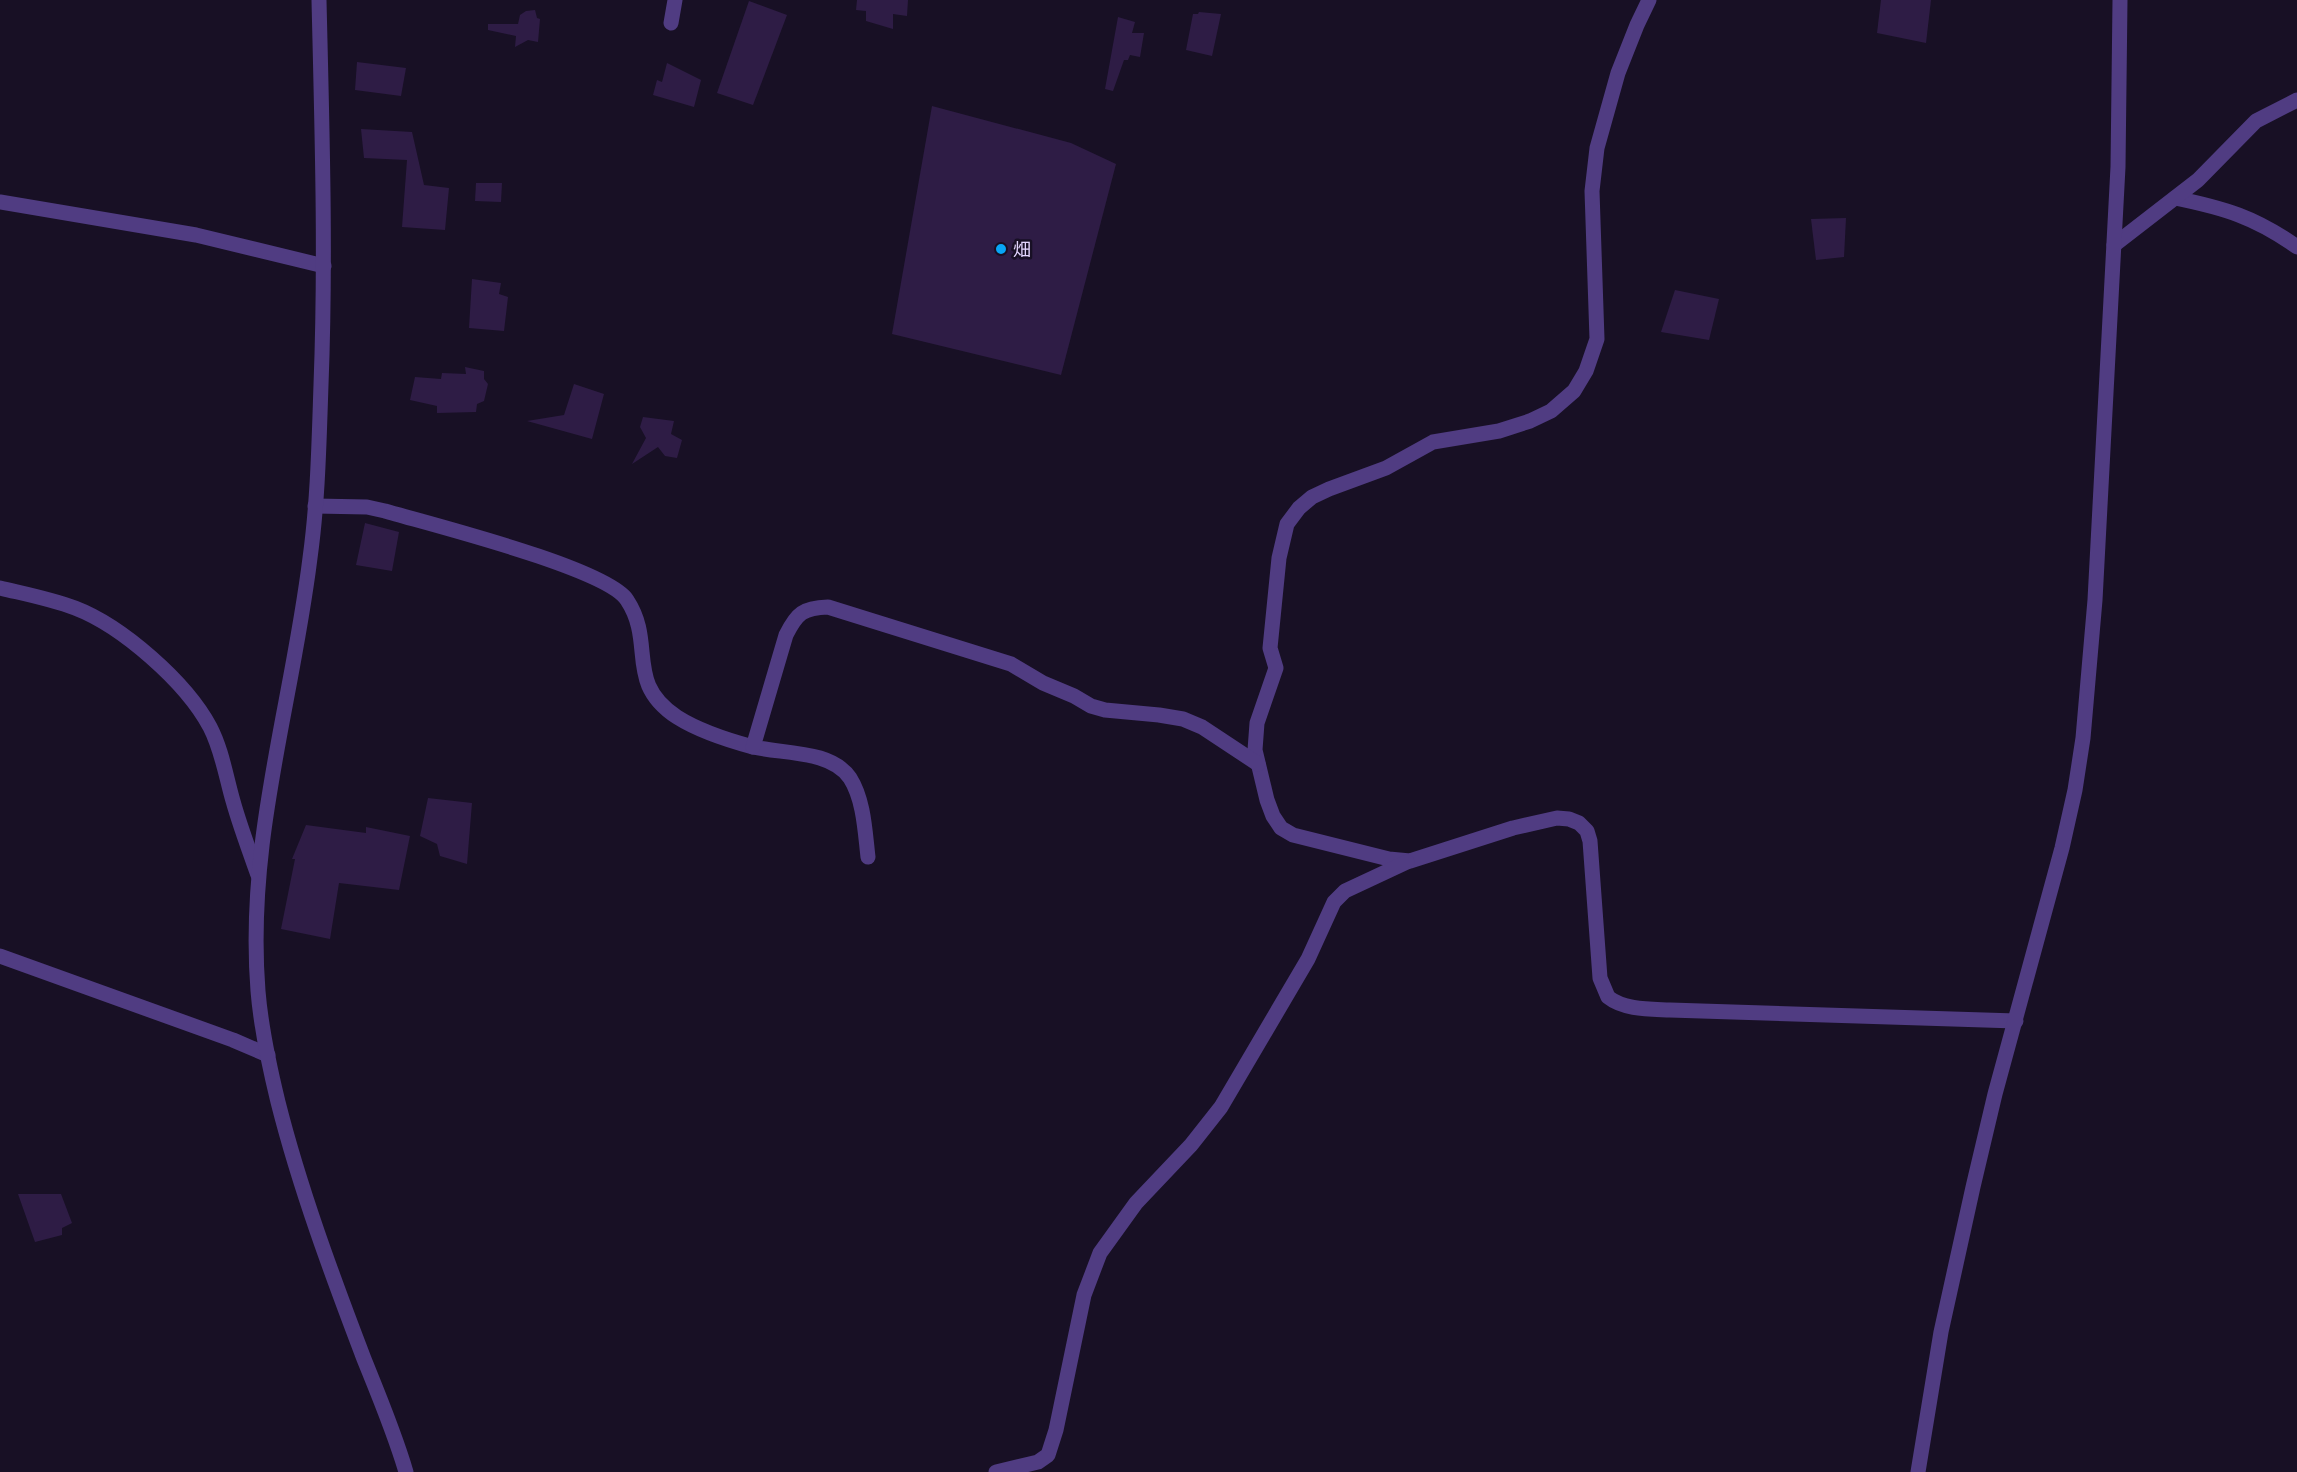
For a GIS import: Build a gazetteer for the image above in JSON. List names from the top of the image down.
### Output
{
  "places": ["畑"]
}
